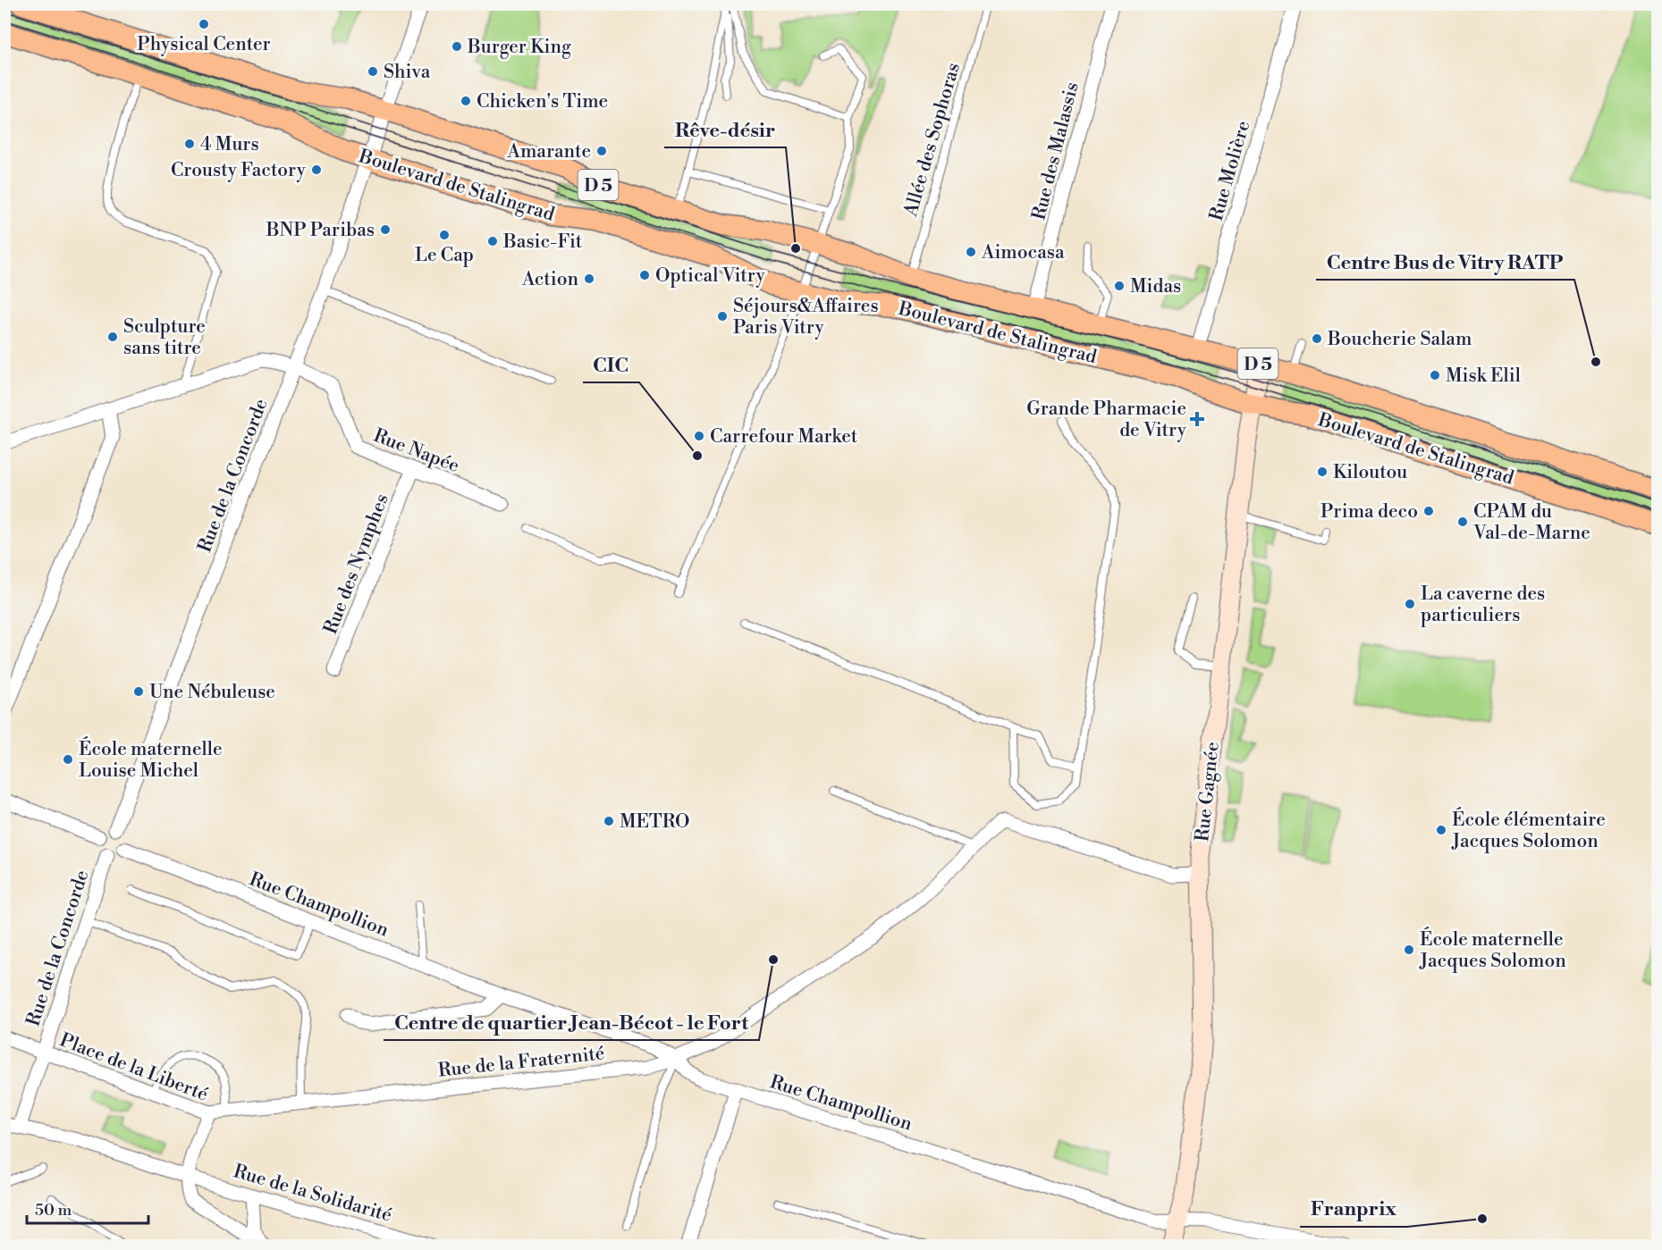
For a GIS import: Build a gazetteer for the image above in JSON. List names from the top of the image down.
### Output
{
  "streets": {
    "main road": ["Boulevard de Stalingrad", "D 5"],
    "street": [
      "Rue des Malassis",
      "Rue Molière",
      "Rue Napée",
      "Rue de la Concorde",
      "Rue des Nymphes",
      "Rue Gagnée",
      "Rue Champollion",
      "Rue de la Fraternité",
      "Place de la Liberté",
      "Rue de la Solidarité"
    ],
    "lane": ["Allée des Sophoras"]
  },
  "crossings": [
    ["Allée des Sophoras", "Boulevard de Stalingrad"],
    ["Rue des Malassis", "Boulevard de Stalingrad"],
    ["Rue Molière", "Boulevard de Stalingrad"],
    ["Boulevard de Stalingrad", "Rue de la Concorde"],
    ["Boulevard de Stalingrad", "Rue Gagnée"],
    ["Rue Napée", "Rue de la Concorde"],
    ["Rue Napée", "Rue des Nymphes"],
    ["Rue de la Concorde", "Rue Champollion"],
    ["Rue de la Concorde", "Place de la Liberté"],
    ["Rue Gagnée", "Rue Champollion"],
    ["Rue Gagnée", "Rue de la Fraternité"],
    ["Rue Champollion", "Rue de la Fraternité"],
    ["Rue de la Fraternité", "Place de la Liberté"],
    ["Place de la Liberté", "Rue de la Solidarité"]
  ],
  "places": {
    "other": [
      "Physical Center",
      "Burger King",
      "Shiva",
      "Chicken's Time",
      "4 Murs",
      "Amarante",
      "Crousty Factory",
      "BNP Paribas",
      "Le Cap",
      "Basic-Fit",
      "Rêve-désir",
      "Aimocasa",
      "Optical Vitry",
      "Action",
      "Midas",
      "Séjours&Affaires Paris Vitry",
      "Sculpture sans titre",
      "Boucherie Salam",
      "Centre Bus de Vitry RATP",
      "Misk Elil",
      "Carrefour Market",
      "CIC",
      "Kiloutou",
      "Prima deco",
      "CPAM du Val-de-Marne",
      "La caverne des particuliers",
      "Une Nébuleuse",
      "École maternelle Louise Michel",
      "METRO",
      "École élémentaire Jacques Solomon",
      "École maternelle Jacques Solomon",
      "Centre de quartier Jean-Bécot - le Fort",
      "Franprix"
    ],
    "health": ["Grande Pharmacie de Vitry"]
  },
  "scale_bar": "50 m"
}
